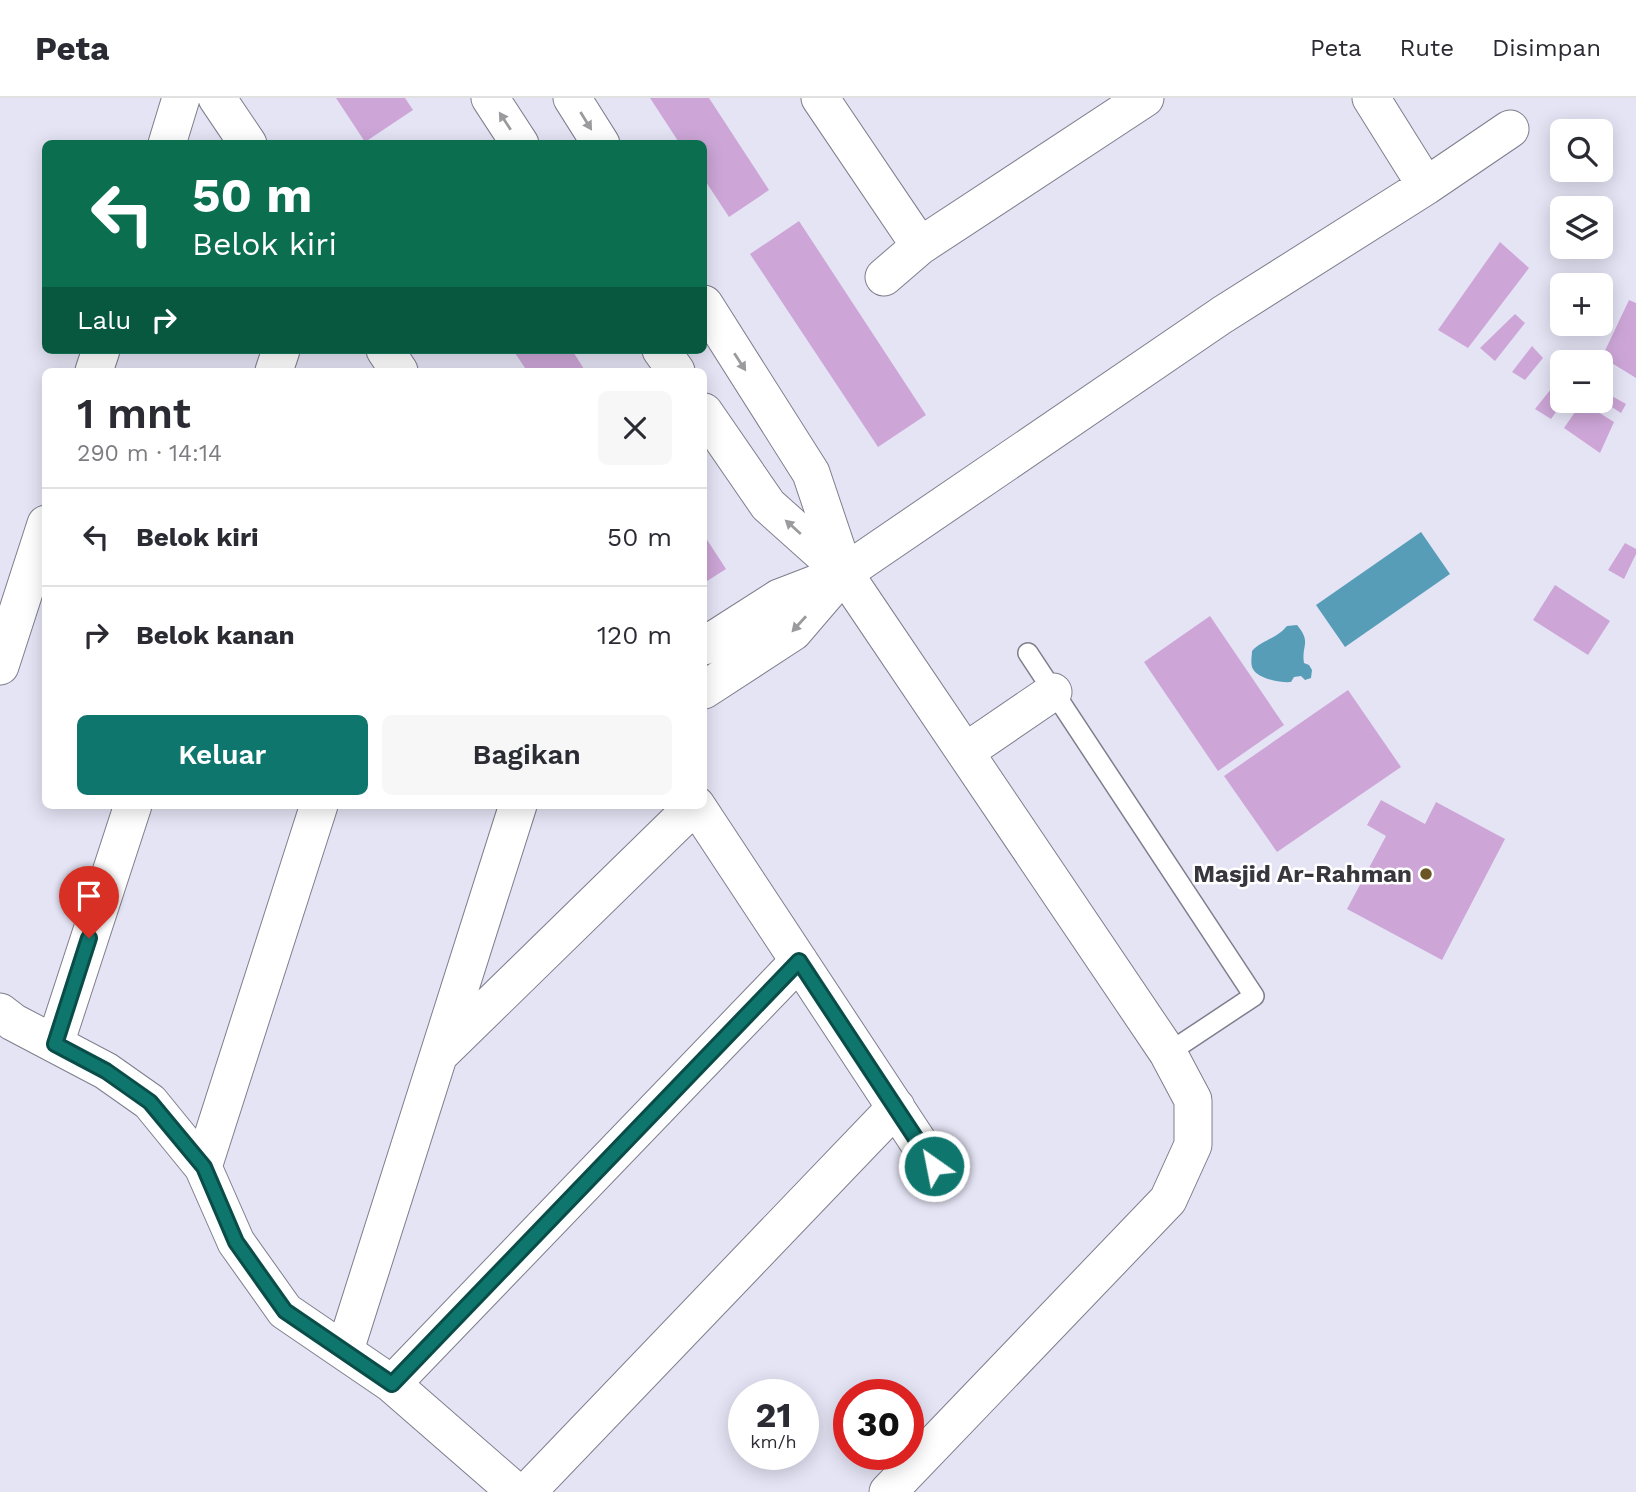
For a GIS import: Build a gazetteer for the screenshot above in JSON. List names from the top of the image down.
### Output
{
  "places": ["Masjid Ar-Rahman"],
  "page": {
    "header": "Peta",
    "nav": ["Peta", "Rute", "Disimpan"],
    "map_buttons": ["+", "−"],
    "turn": ["50 m", "Belok kiri"],
    "then": "Lalu",
    "heading": ["1 mnt", "290 m · 14:14"],
    "list": [
      {
        "name": "Belok kiri",
        "value": "50 m"
      },
      {
        "name": "Belok kanan",
        "value": "120 m"
      }
    ],
    "buttons": ["Keluar", "Bagikan"],
    "speed": "21 km/h",
    "limit": "30"
  }
}
